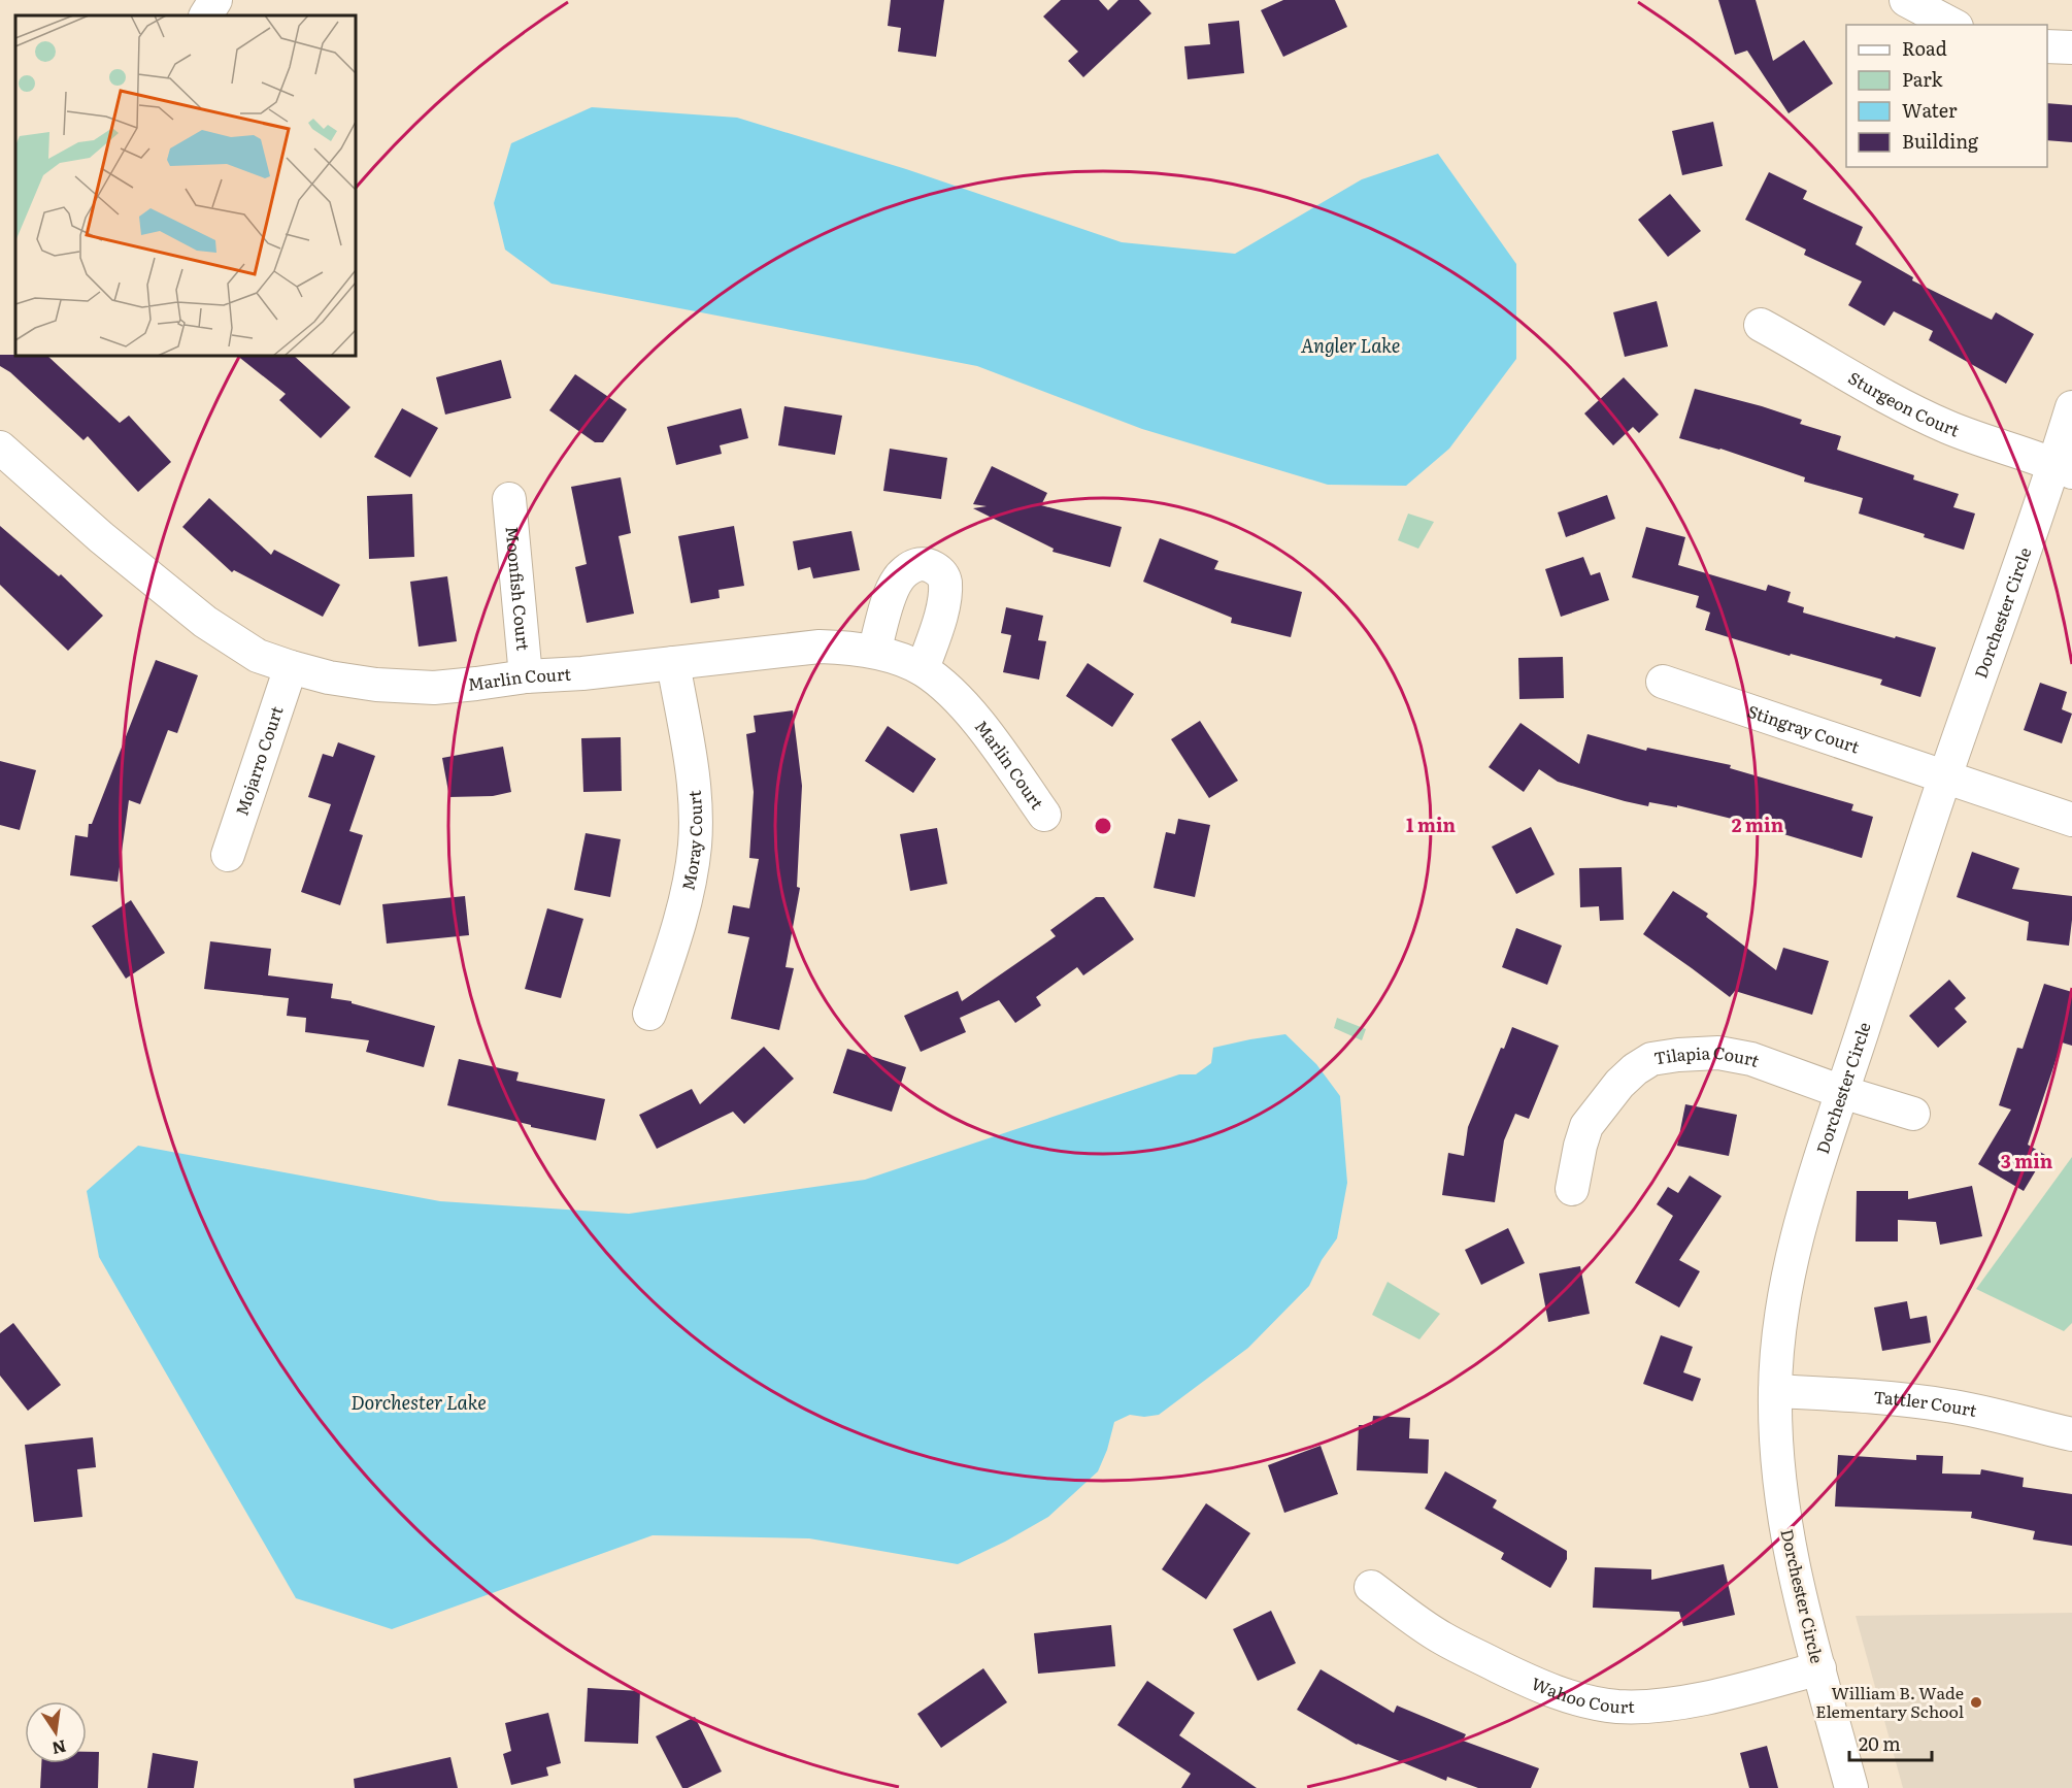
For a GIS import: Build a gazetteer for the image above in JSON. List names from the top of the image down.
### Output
{
  "streets": {
    "street": [
      "Sturgeon Court",
      "Moonfish Court",
      "Dorchester Circle",
      "Marlin Court",
      "Stingray Court",
      "Mojarro Court",
      "Moray Court",
      "Tilapia Court",
      "Tattler Court",
      "Wahoo Court"
    ]
  },
  "crossings": [
    ["Sturgeon Court", "Dorchester Circle"],
    ["Moonfish Court", "Marlin Court"],
    ["Dorchester Circle", "Stingray Court"],
    ["Dorchester Circle", "Tilapia Court"],
    ["Dorchester Circle", "Tattler Court"],
    ["Dorchester Circle", "Wahoo Court"],
    ["Marlin Court", "Mojarro Court"],
    ["Marlin Court", "Moray Court"]
  ],
  "water": ["Angler Lake", "Dorchester Lake"],
  "places": ["William B. Wade Elementary School"],
  "legend": [
    "Road",
    "Park",
    "Water",
    "Building"
  ],
  "scale_bar": "20 m",
  "north": "bottom",
  "rings": ["1 min", "2 min", "3 min"]
}
